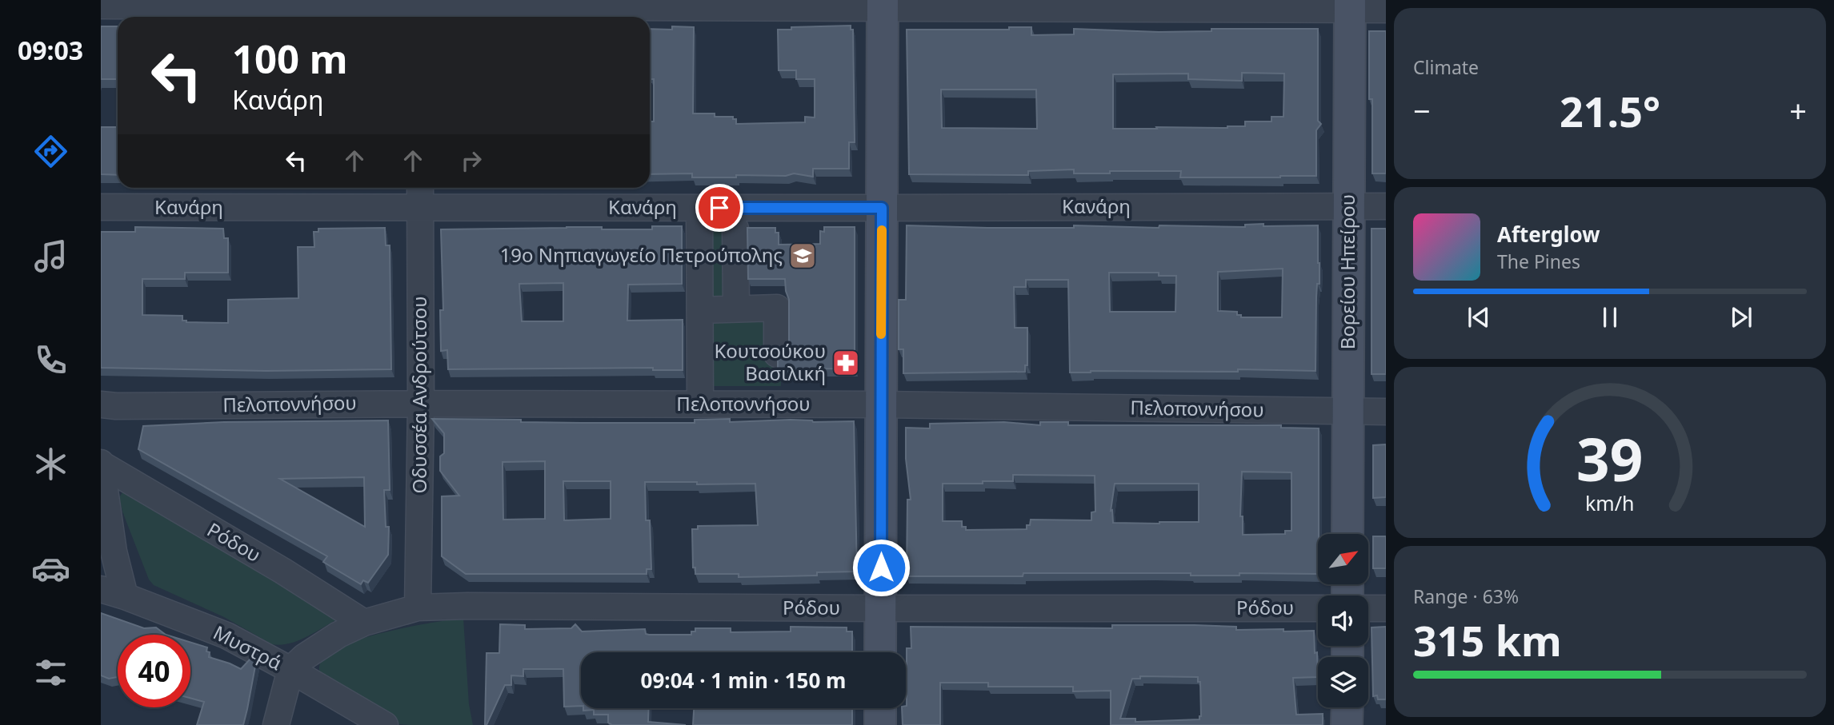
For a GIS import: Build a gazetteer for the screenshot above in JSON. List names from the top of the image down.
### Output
{
  "streets": {
    "street": [
      "Κανάρη",
      "Βορείου Ηπείρου",
      "Οδυσσέα Ανδρούτσου",
      "Πελοποννήσου",
      "Ρόδου",
      "Μυστρά"
    ]
  },
  "crossings": [
    ["Κανάρη", "Βορείου Ηπείρου"],
    ["Κανάρη", "Οδυσσέα Ανδρούτσου"],
    ["Βορείου Ηπείρου", "Πελοποννήσου"],
    ["Οδυσσέα Ανδρούτσου", "Πελοποννήσου"],
    ["Οδυσσέα Ανδρούτσου", "Ρόδου"],
    ["Ρόδου", "Μυστρά"]
  ],
  "places": {
    "school or university": ["19ο Νηπιαγωγείο Πετρούπολης"],
    "pharmacy": ["Κουτσούκου Βασιλική"]
  },
  "north": "top right",
  "page": {
    "tabs": "09:03",
    "tile": [
      "Climate",
      ["Range · 63%", "315 km"]
    ],
    "turn": ["100 m", "Κανάρη"],
    "heat": ["−", "21.5°", "+"],
    "song": ["Afterglow", "The Pines"],
    "limit": "40",
    "trip": "09:04 · 1 min · 150 m",
    "gauge": ["39", "km/h"]
  }
}
